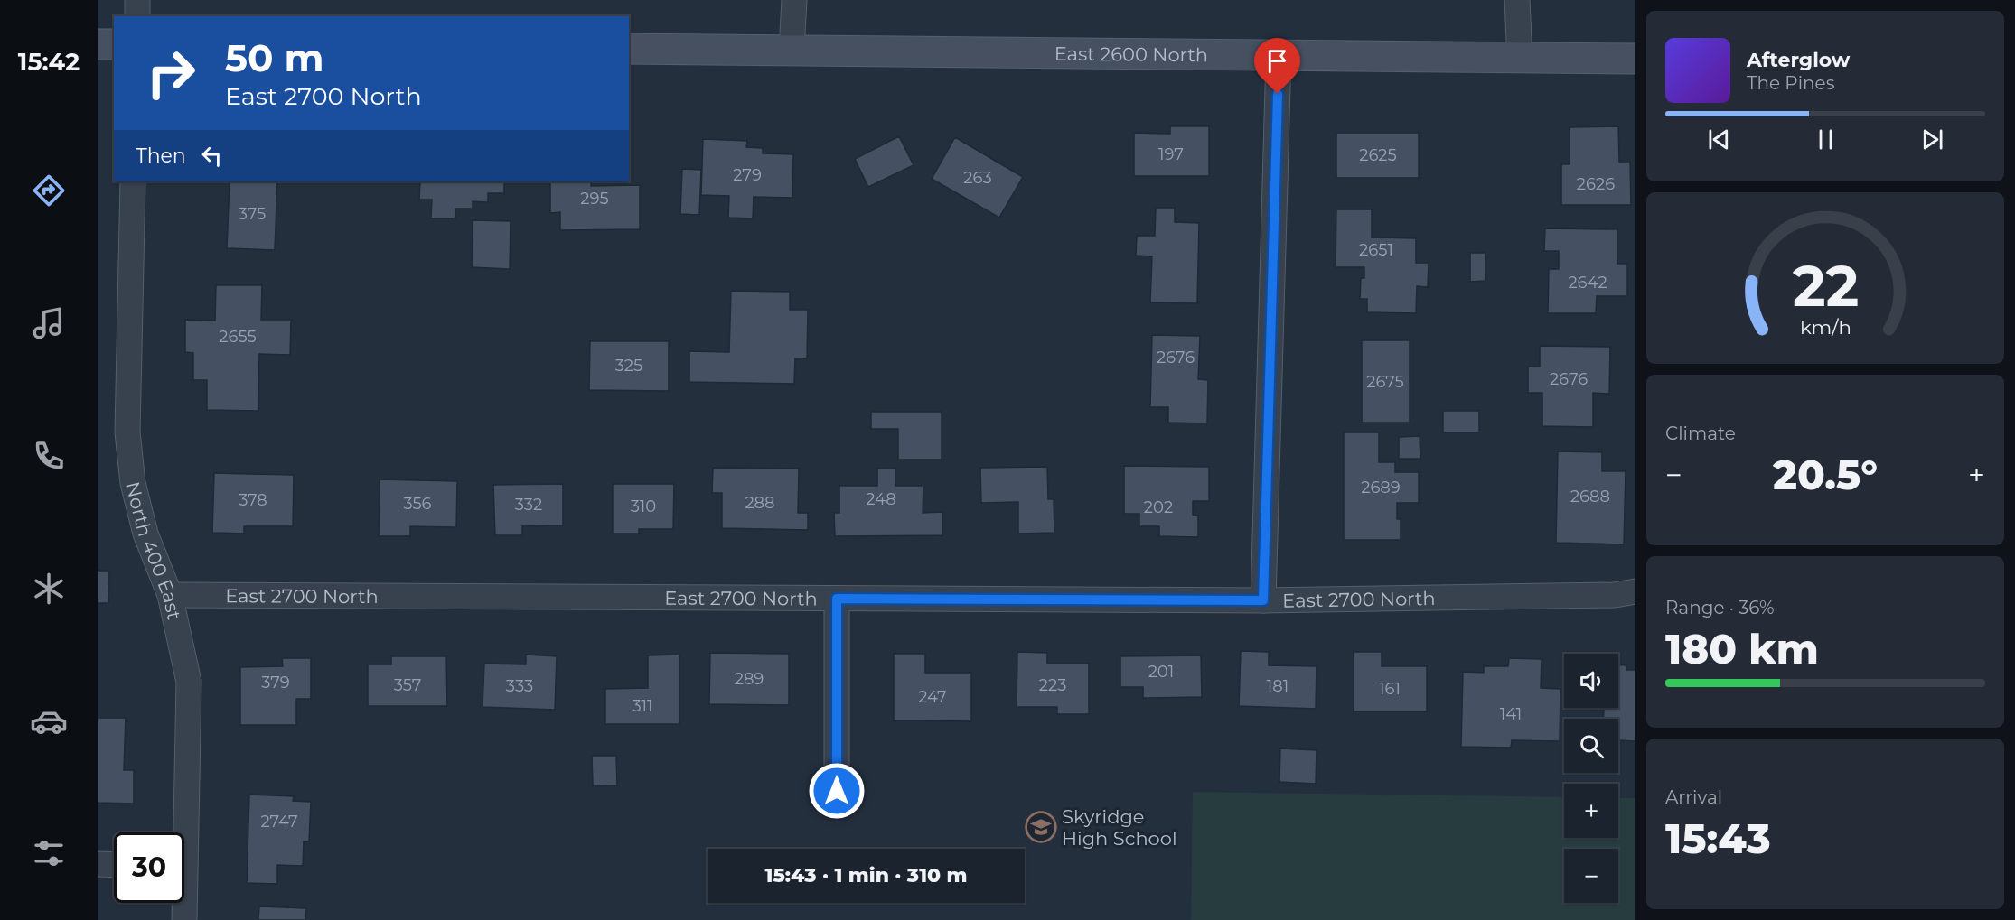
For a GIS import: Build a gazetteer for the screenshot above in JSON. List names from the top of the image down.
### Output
{
  "streets": {
    "street": ["East 2600 North", "North 400 East", "East 2700 North"]
  },
  "crossings": [
    ["North 400 East", "East 2700 North"]
  ],
  "places": {
    "school or university": ["Skyridge High School"]
  },
  "house_numbers": [
    "197",
    "2625",
    "279",
    "263",
    "2626",
    "295",
    "375",
    "2651",
    "2642",
    "2655",
    "2676",
    "325",
    "2676",
    "2675",
    "2689",
    "2688",
    "248",
    "378",
    "288",
    "356",
    "332",
    "310",
    "202",
    "201",
    "289",
    "379",
    "357",
    "223",
    "333",
    "181",
    "161",
    "247",
    "311",
    "141",
    "2747"
  ],
  "page": {
    "tabs": "15:42",
    "turn": ["50 m", "East 2700 North"],
    "song": ["Afterglow", "The Pines"],
    "then": "Then",
    "tile": [
      "Climate",
      ["Range · 36%", "180 km"],
      ["Arrival", "15:43"]
    ],
    "heat": ["−", "20.5°", "+"],
    "map_buttons": ["+", "−"],
    "limit": "30",
    "trip": "15:43 · 1 min · 310 m",
    "gauge": ["22", "km/h"]
  }
}
